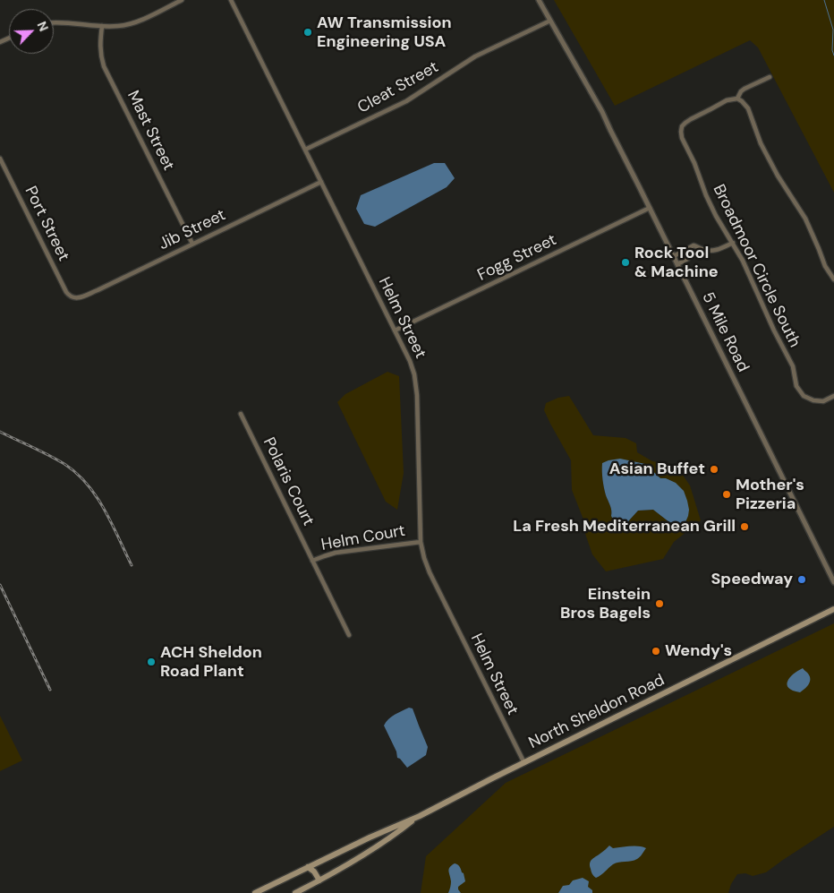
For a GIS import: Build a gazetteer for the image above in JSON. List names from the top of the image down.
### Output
{
  "streets": {
    "main road": ["North Sheldon Road"],
    "street": [
      "Cleat Street",
      "Mast Street",
      "Port Street",
      "Jib Street",
      "Fogg Street",
      "Broadmoor Circle South",
      "Helm Street",
      "5 Mile Road",
      "Polaris Court",
      "Helm Court"
    ]
  },
  "crossings": [
    ["Cleat Street", "Helm Street"],
    ["Cleat Street", "5 Mile Road"],
    ["Mast Street", "Jib Street"],
    ["Port Street", "Jib Street"],
    ["Jib Street", "Helm Street"],
    ["Fogg Street", "Helm Street"],
    ["Fogg Street", "5 Mile Road"],
    ["Helm Street", "Helm Court"],
    ["Helm Street", "North Sheldon Road"],
    ["Polaris Court", "Helm Court"]
  ],
  "places": [
    "AW Transmission Engineering USA",
    "Rock Tool & Machine",
    "Asian Buffet",
    "Mother's Pizzeria",
    "La Fresh Mediterranean Grill",
    "Speedway",
    "Einstein Bros Bagels",
    "Wendy's",
    "ACH Sheldon Road Plant"
  ],
  "north": "top right"
}
